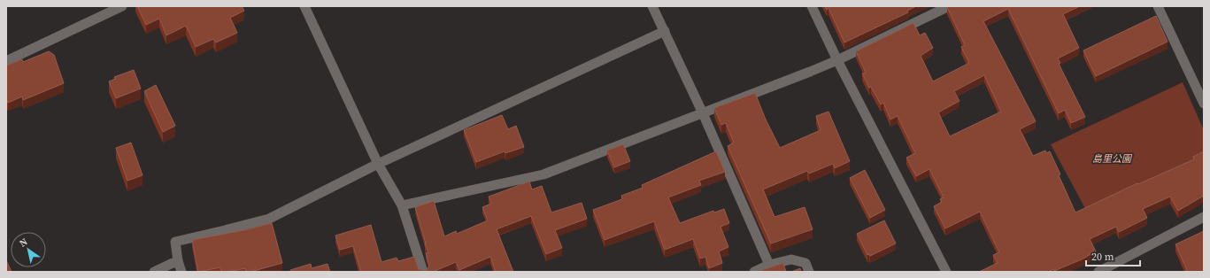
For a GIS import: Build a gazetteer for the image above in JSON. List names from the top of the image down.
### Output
{
  "parks": ["島里公園"],
  "scale_bar": "20 m",
  "north": "top left"
}
